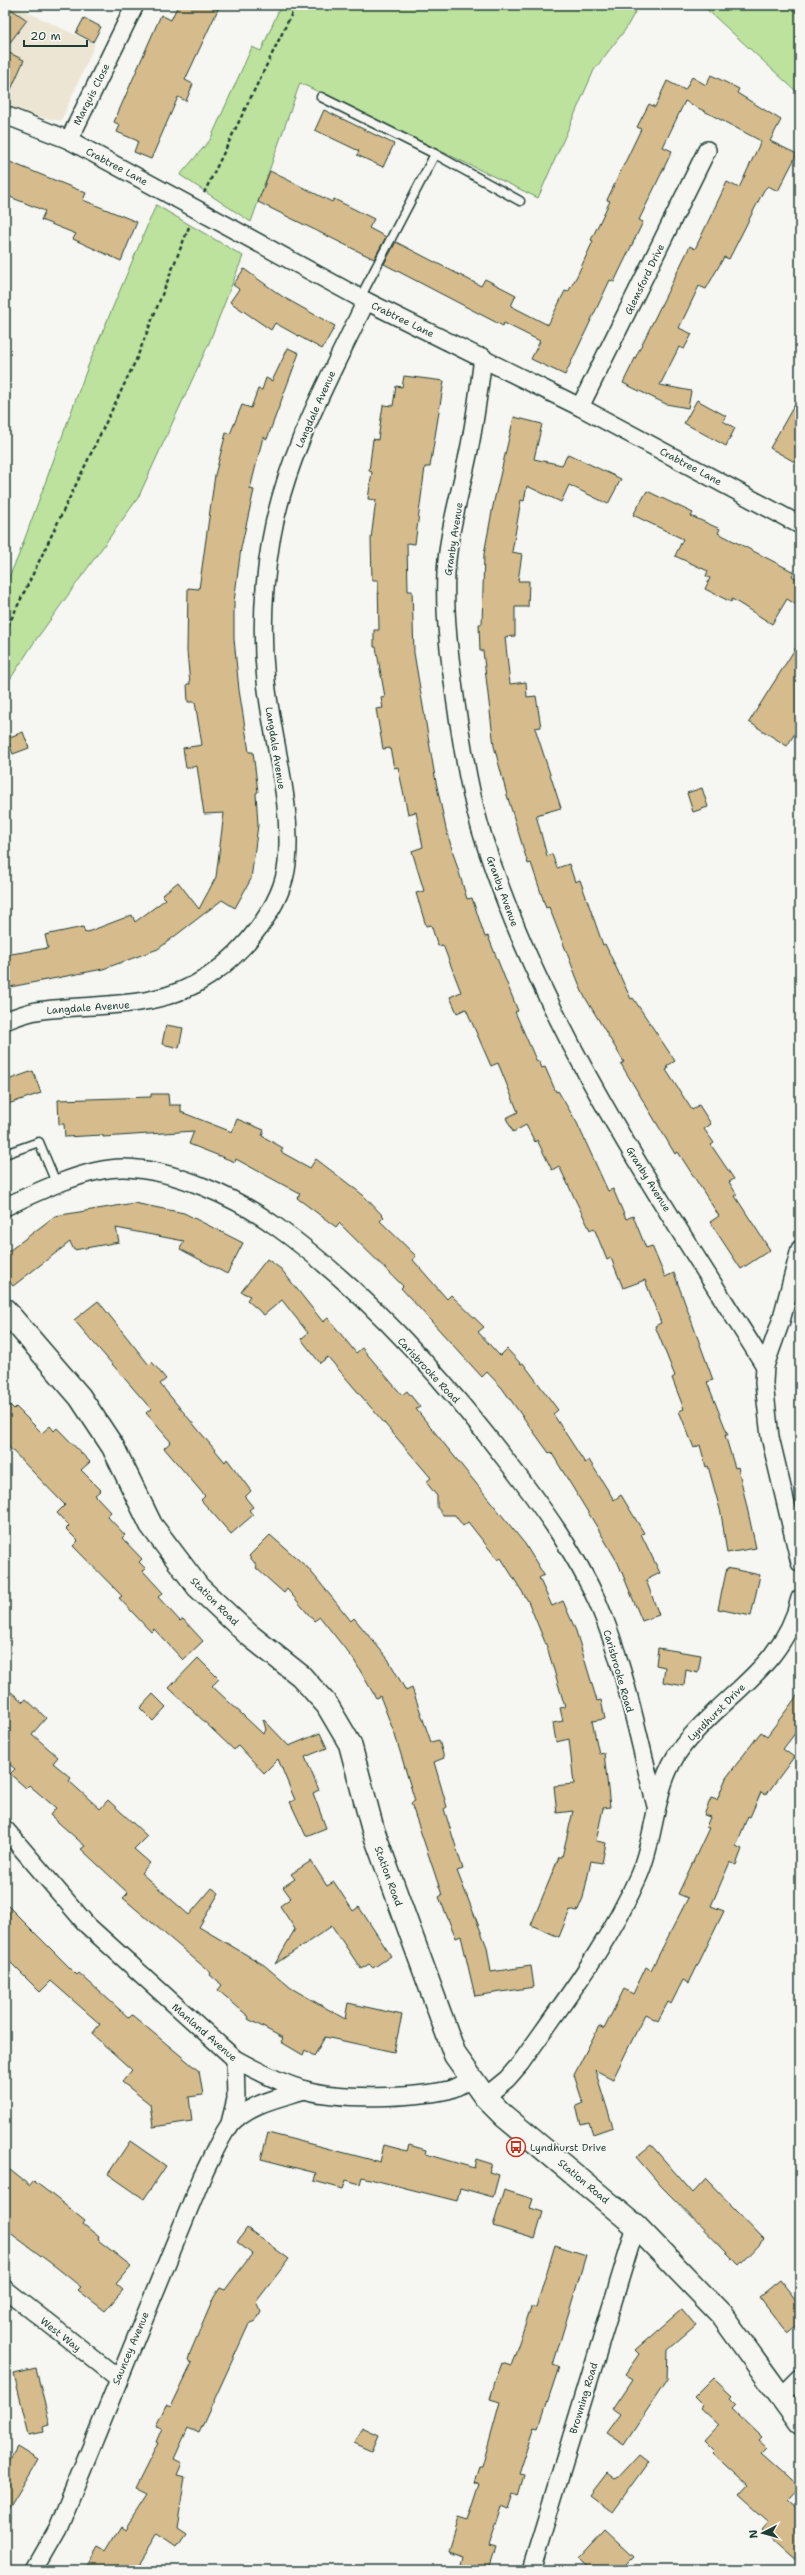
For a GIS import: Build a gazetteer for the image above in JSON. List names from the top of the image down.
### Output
{
  "streets": {
    "main road": ["Station Road"],
    "street": [
      "Marquis Close",
      "Crabtree Lane",
      "Glemsford Drive",
      "Langdale Avenue",
      "Granby Avenue",
      "Carisbrooke Road",
      "Lyndhurst Drive",
      "Manland Avenue",
      "West Way",
      "Sauncey Avenue",
      "Browning Road"
    ]
  },
  "crossings": [
    ["Marquis Close", "Crabtree Lane"],
    ["Crabtree Lane", "Glemsford Drive"],
    ["Crabtree Lane", "Langdale Avenue"],
    ["Crabtree Lane", "Granby Avenue"],
    ["Carisbrooke Road", "Lyndhurst Drive"],
    ["Station Road", "Lyndhurst Drive"],
    ["Station Road", "Manland Avenue"],
    ["Station Road", "Browning Road"],
    ["Manland Avenue", "Sauncey Avenue"],
    ["West Way", "Sauncey Avenue"]
  ],
  "places": {
    "bus stop": ["Lyndhurst Drive"]
  },
  "scale_bar": "20 m",
  "north": "left"
}
